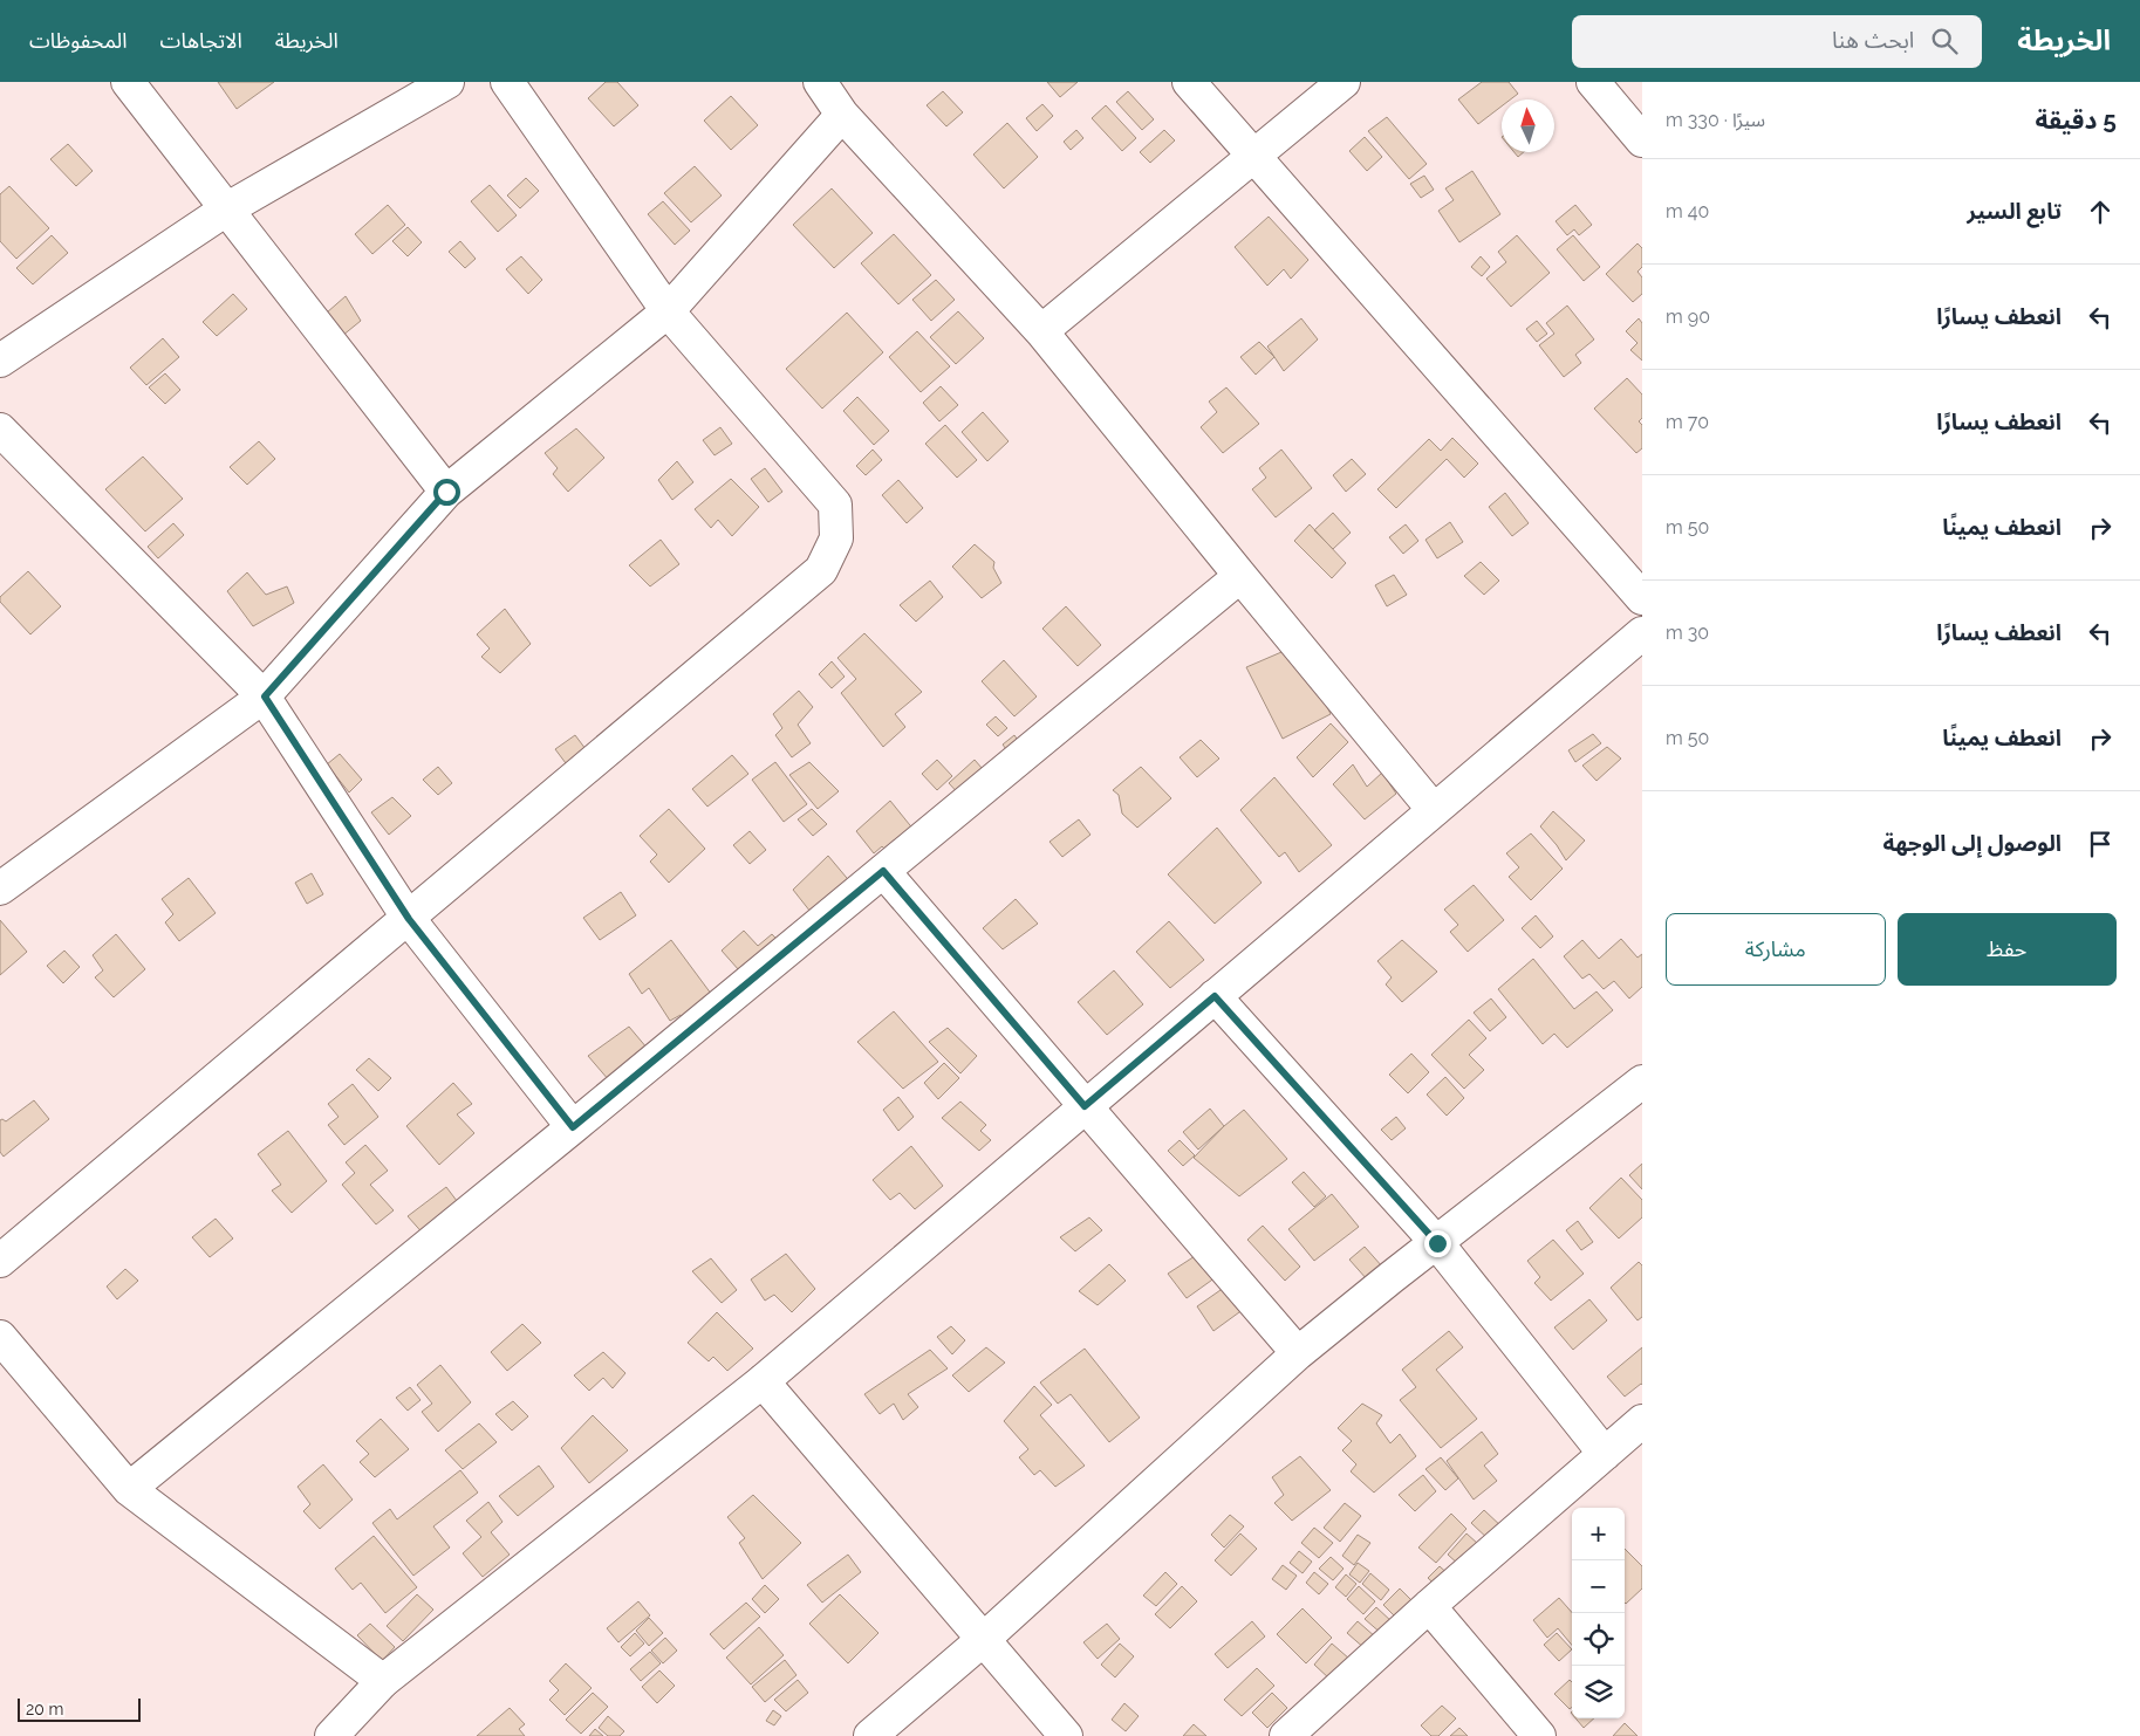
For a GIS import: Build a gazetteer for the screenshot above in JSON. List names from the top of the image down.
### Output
{
  "scale_bar": "20 m",
  "north": "top",
  "page": {
    "header": "الخريطة",
    "search": "ابحث هنا",
    "nav": ["الخريطة", "الاتجاهات", "المحفوظات"],
    "heading": ["5 دقيقة", "سيرًا · 330 m"],
    "list": [
      ["تابع السير", "40 m"],
      ["انعطف يسارًا", "90 m"],
      ["انعطف يسارًا", "70 m"],
      ["انعطف يمينًا", "50 m"],
      ["انعطف يسارًا", "30 m"],
      ["انعطف يمينًا", "50 m"],
      "الوصول إلى الوجهة"
    ],
    "buttons": ["حفظ", "مشاركة"],
    "map_buttons": ["+", "−"],
    "scale": "20 m"
  }
}
